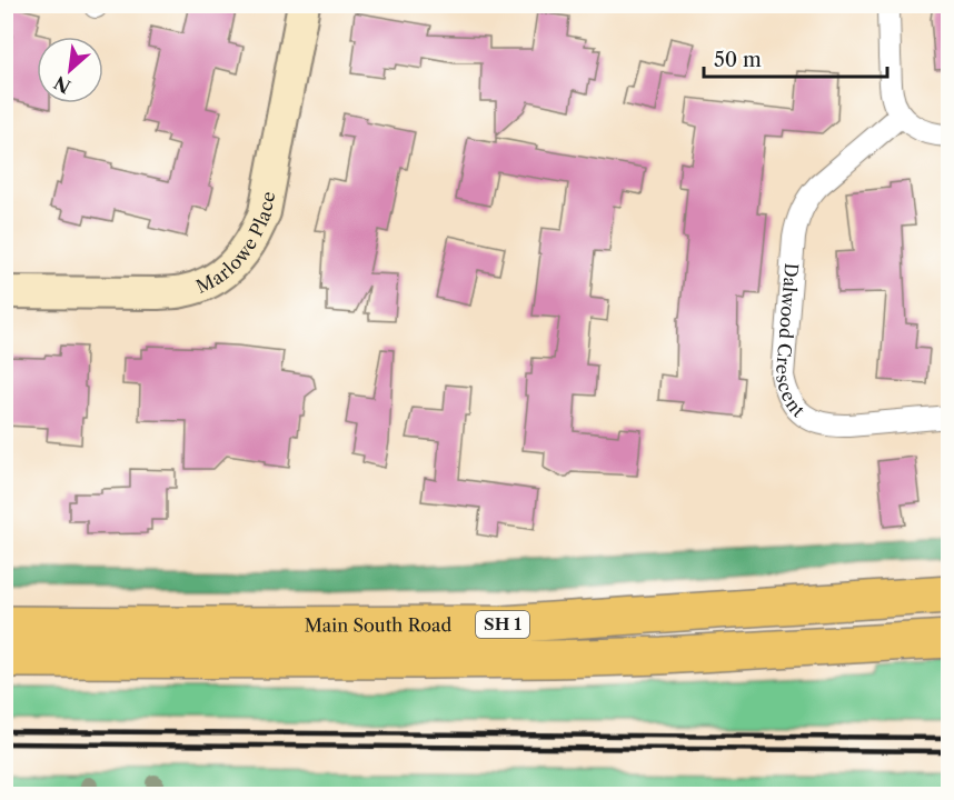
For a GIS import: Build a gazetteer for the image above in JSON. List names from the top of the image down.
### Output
{
  "streets": {
    "highway": ["Main South Road", "SH 1"],
    "street": ["Marlowe Place", "Dalwood Crescent"]
  },
  "scale_bar": "50 m",
  "north": "bottom left"
}
